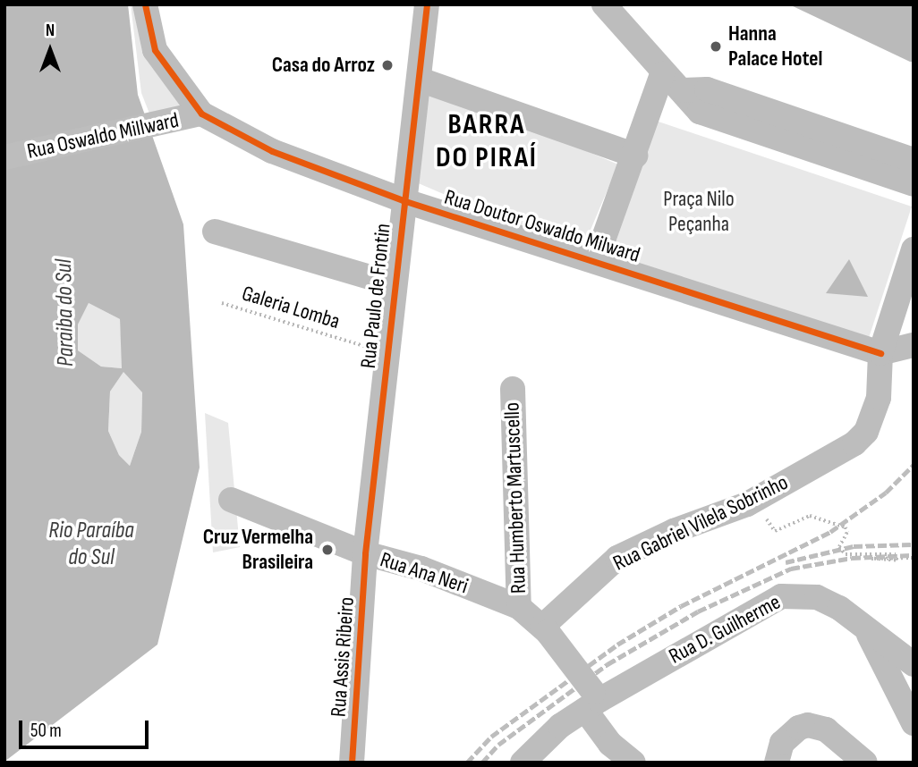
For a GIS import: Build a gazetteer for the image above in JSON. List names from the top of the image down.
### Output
{
  "streets": {
    "street": [
      "Rua Oswaldo MiIlward",
      "Rua Doutor Oswaldo Milward",
      "Rua Paulo de Frontin",
      "Rua Humberto Martuscello",
      "Rua Gabriel Vilela Sobrinho",
      "Rua Ana Neri",
      "Rua D. Guilherme",
      "Rua Assis Ribeiro"
    ],
    "path": ["Galeria Lomba"]
  },
  "crossings": [
    ["Rua Oswaldo MiIlward", "Rua Doutor Oswaldo Milward"],
    ["Rua Doutor Oswaldo Milward", "Rua Paulo de Frontin"],
    ["Rua Doutor Oswaldo Milward", "Rua Gabriel Vilela Sobrinho"],
    ["Rua Paulo de Frontin", "Galeria Lomba"],
    ["Rua Paulo de Frontin", "Rua Ana Neri"],
    ["Rua Paulo de Frontin", "Rua Assis Ribeiro"],
    ["Rua Humberto Martuscello", "Rua Ana Neri"],
    ["Rua Gabriel Vilela Sobrinho", "Rua Ana Neri"],
    ["Rua Ana Neri", "Rua D. Guilherme"],
    ["Rua Ana Neri", "Rua Assis Ribeiro"]
  ],
  "districts": ["BARRA DO PIRAÍ"],
  "water": ["Paraiba do Sul", "Rio Paraíba do Sul"],
  "parks": ["Praça Nilo Peçanha"],
  "places": ["Hanna Palace Hotel", "Casa do Arroz", "Cruz Vermelha Brasileira"],
  "scale_bar": "50 m",
  "north": "top"
}
